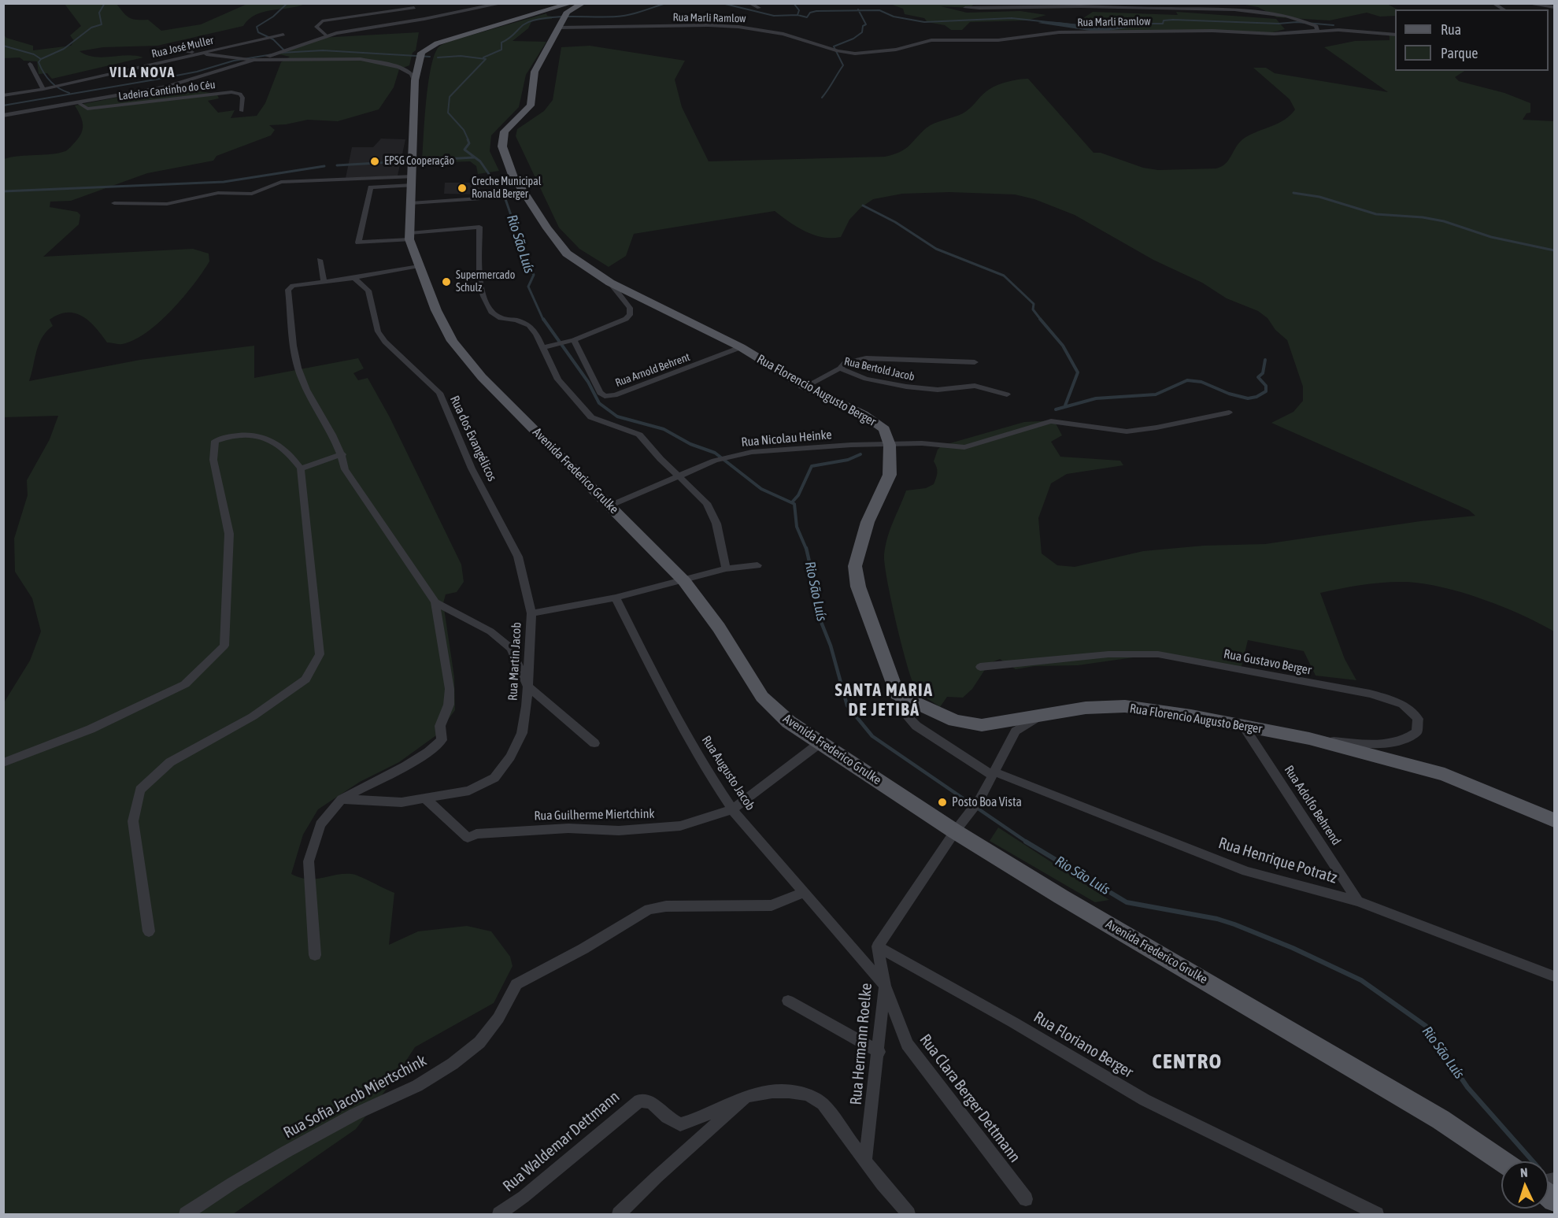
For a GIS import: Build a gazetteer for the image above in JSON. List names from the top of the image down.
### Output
{
  "streets": {
    "main road": ["Rua Florencio Augusto Berger", "Avenida Frederico Grulke"],
    "street": [
      "Rua Marli Ramlow",
      "Rua José Muller",
      "Ladeira Cantinho do Céu",
      "Rua Bertold Jacob",
      "Rua Arnold Behrent",
      "Rua dos Evangélicos",
      "Rua Nicolau Heinke",
      "Rua Martin Jacob",
      "Rua Gustavo Berger",
      "Rua Augusto Jacob",
      "Rua Adolfo Behrend",
      "Rua Guilherme Miertchink",
      "Rua Henrique Potratz",
      "Rua Hermann Roelke",
      "Rua Floriano Berger",
      "Rua Sofia Jacob Miertschink",
      "Rua Clara Berger Dettmann",
      "Rua Waldemar Dettmann"
    ]
  },
  "crossings": [
    ["Rua Marli Ramlow", "Rua Florencio Augusto Berger"],
    ["Rua Marli Ramlow", "Avenida Frederico Grulke"],
    ["Rua Bertold Jacob", "Rua Florencio Augusto Berger"],
    ["Rua Arnold Behrent", "Rua Florencio Augusto Berger"],
    ["Rua Florencio Augusto Berger", "Rua Nicolau Heinke"],
    ["Rua Florencio Augusto Berger", "Avenida Frederico Grulke"],
    ["Rua Florencio Augusto Berger", "Rua Gustavo Berger"],
    ["Rua Florencio Augusto Berger", "Rua Adolfo Behrend"],
    ["Rua Florencio Augusto Berger", "Rua Henrique Potratz"],
    ["Rua dos Evangélicos", "Rua Martin Jacob"],
    ["Rua Nicolau Heinke", "Avenida Frederico Grulke"],
    ["Avenida Frederico Grulke", "Rua Martin Jacob"],
    ["Avenida Frederico Grulke", "Rua Guilherme Miertchink"],
    ["Rua Martin Jacob", "Rua Augusto Jacob"],
    ["Rua Martin Jacob", "Rua Guilherme Miertchink"],
    ["Rua Augusto Jacob", "Rua Guilherme Miertchink"],
    ["Rua Augusto Jacob", "Rua Hermann Roelke"],
    ["Rua Augusto Jacob", "Rua Sofia Jacob Miertschink"],
    ["Rua Augusto Jacob", "Rua Clara Berger Dettmann"],
    ["Rua Adolfo Behrend", "Rua Henrique Potratz"],
    ["Rua Hermann Roelke", "Rua Floriano Berger"],
    ["Rua Hermann Roelke", "Rua Clara Berger Dettmann"],
    ["Rua Hermann Roelke", "Rua Waldemar Dettmann"]
  ],
  "districts": ["VILA NOVA", "SANTA MARIA DE JETIBÁ", "CENTRO"],
  "water": ["Rio São Luís"],
  "places": [
    "EPSG Cooperação",
    "Creche Municipal Ronald Berger",
    "Supermercado Schulz",
    "Posto Boa Vista"
  ],
  "legend": ["Rua", "Parque"],
  "north": "top"
}
